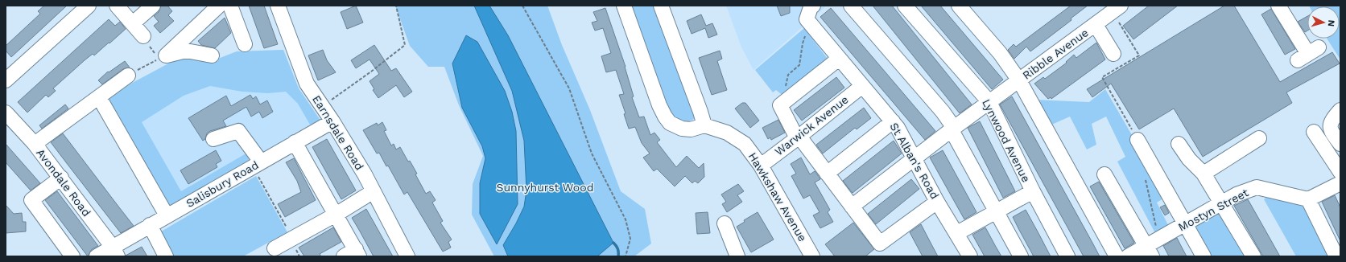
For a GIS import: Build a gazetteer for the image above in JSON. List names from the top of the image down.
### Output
{
  "streets": {
    "street": [
      "Ribble Avenue",
      "Warwick Avenue",
      "Earnsdale Road",
      "Lynwood Avenue",
      "St Alban's Road",
      "Avondale Road",
      "Salisbury Road",
      "Hawkshaw Avenue",
      "Mostyn Street"
    ]
  },
  "crossings": [
    ["Ribble Avenue", "Lynwood Avenue"],
    ["Ribble Avenue", "St Alban's Road"],
    ["Warwick Avenue", "St Alban's Road"],
    ["Warwick Avenue", "Hawkshaw Avenue"],
    ["Earnsdale Road", "Salisbury Road"],
    ["Avondale Road", "Salisbury Road"]
  ],
  "parks": ["Sunnyhurst Wood"],
  "north": "right"
}
